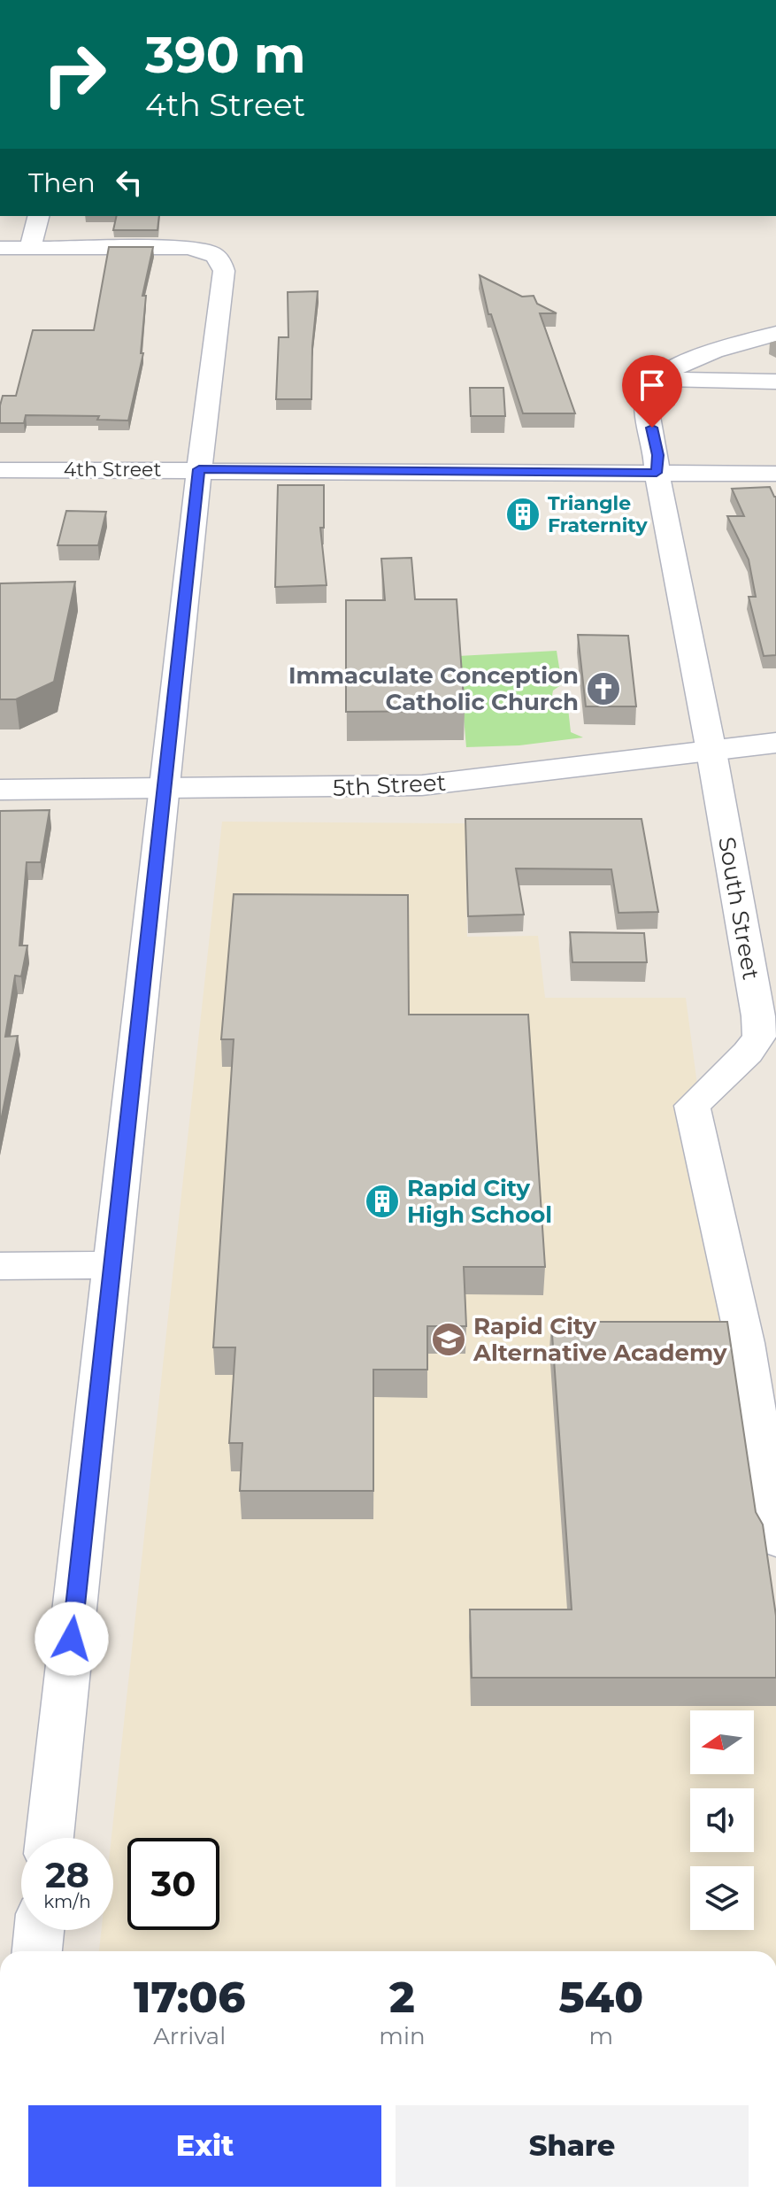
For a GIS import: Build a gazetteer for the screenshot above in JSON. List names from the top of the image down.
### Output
{
  "streets": {
    "main road": ["5th Street"],
    "street": ["4th Street", "South Street"]
  },
  "crossings": [
    ["4th Street", "South Street"],
    ["5th Street", "South Street"]
  ],
  "places": {
    "building": ["Triangle Fraternity", "Rapid City High School"],
    "church": ["Immaculate Conception Catholic Church"],
    "school or university": ["Rapid City Alternative Academy"]
  },
  "north": "left",
  "page": {
    "turn": ["390 m", "4th Street"],
    "then": "Then",
    "speed": "28 km/h",
    "limit": "30",
    "eta": [
      "17:06",
      "Arrival",
      "2",
      "min",
      "540",
      "m"
    ],
    "buttons": ["Exit", "Share"]
  }
}
